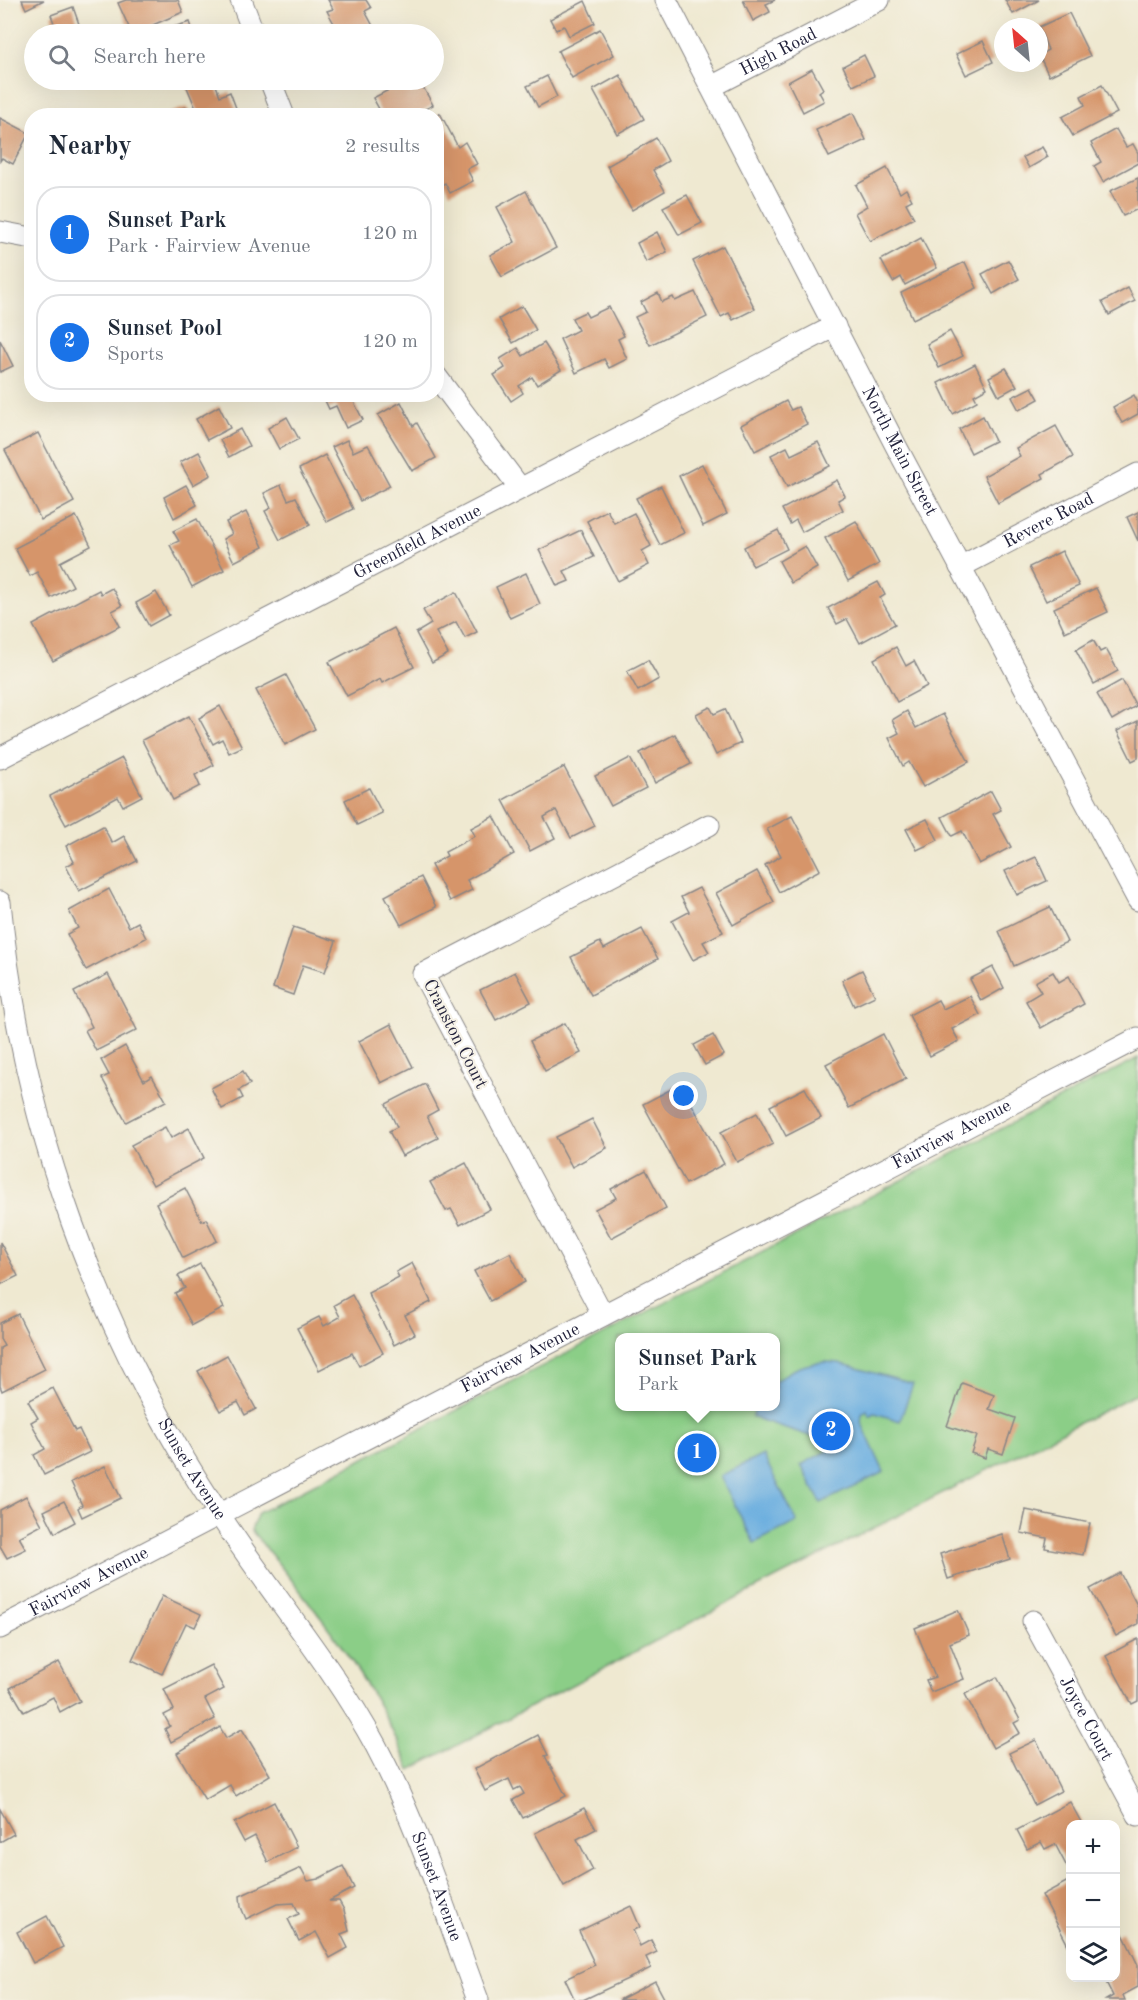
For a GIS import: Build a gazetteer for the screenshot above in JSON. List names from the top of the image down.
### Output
{
  "streets": {
    "street": [
      "High Road",
      "North Main Street",
      "Revere Road",
      "Greenfield Avenue",
      "Cranston Court",
      "Fairview Avenue",
      "Sunset Avenue",
      "Joyce Court"
    ]
  },
  "crossings": [
    ["High Road", "North Main Street"],
    ["North Main Street", "Revere Road"],
    ["North Main Street", "Greenfield Avenue"],
    ["Cranston Court", "Fairview Avenue"],
    ["Fairview Avenue", "Sunset Avenue"]
  ],
  "north": "top left",
  "page": {
    "search": "Search here",
    "heading": ["Nearby", "2 results"],
    "list": [
      {
        "mark": "1",
        "name": "Sunset Park",
        "note": "Park · Fairview Avenue",
        "value": "120 m"
      },
      {
        "mark": "2",
        "name": "Sunset Pool",
        "note": "Sports",
        "value": "120 m"
      }
    ],
    "popup": ["Sunset Park", "Park"],
    "pins": ["2", "1"],
    "map_buttons": ["+", "−"]
  }
}
